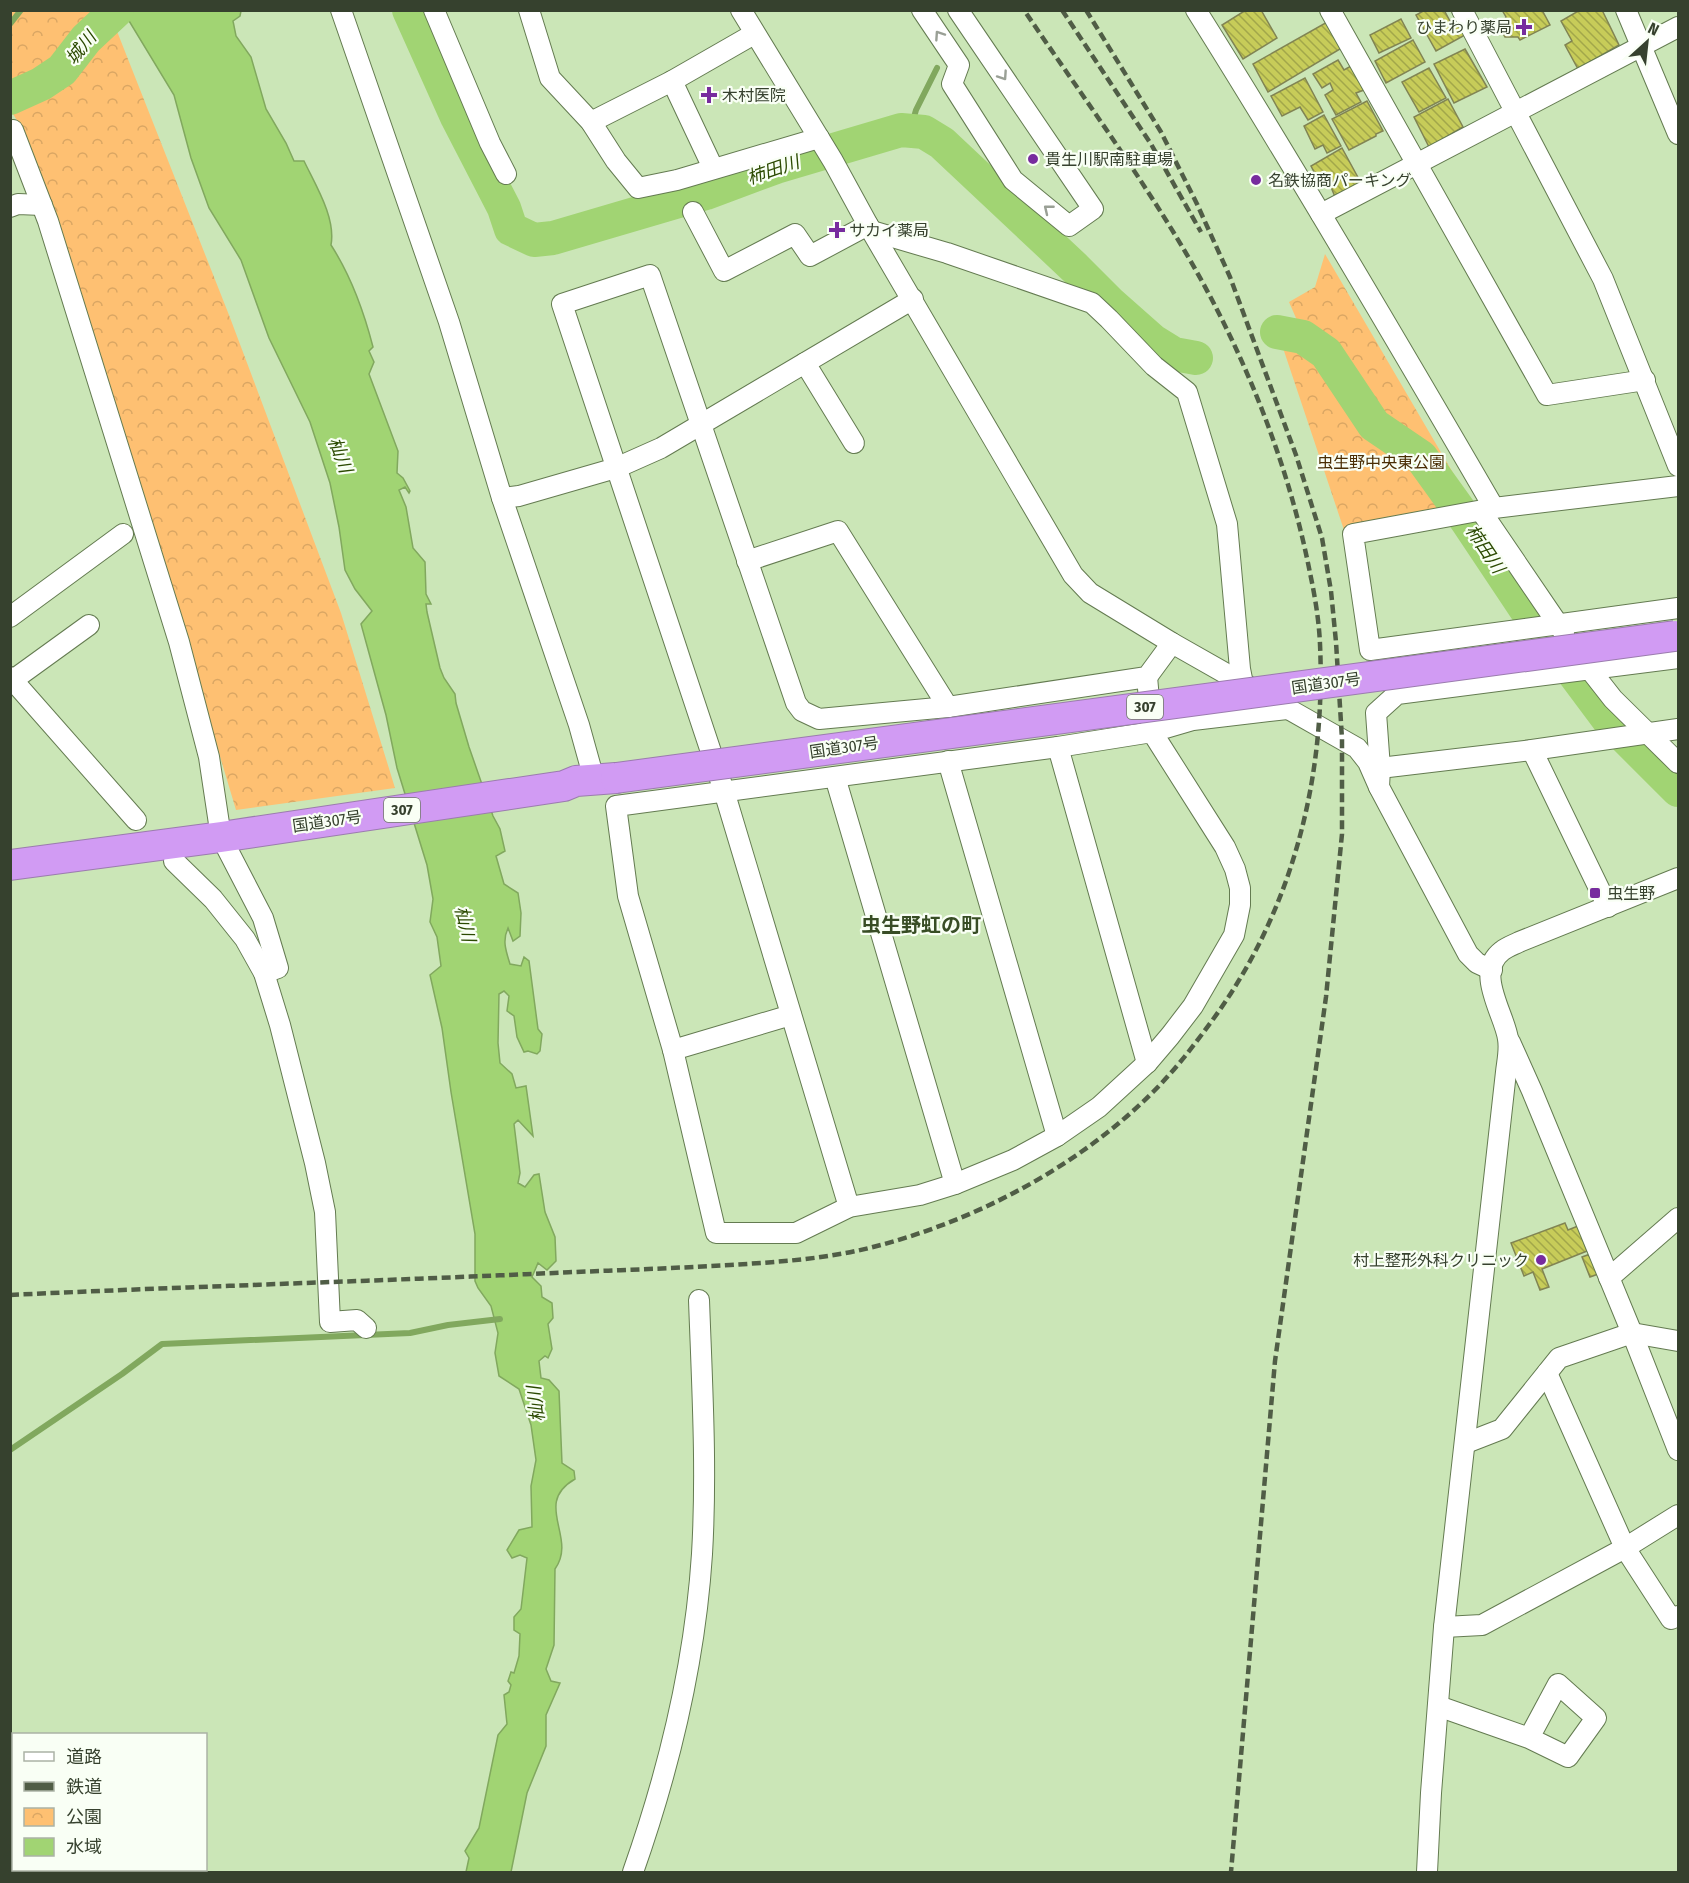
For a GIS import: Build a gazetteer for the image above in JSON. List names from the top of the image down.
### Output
{
  "streets": {
    "highway": ["国道307号", "307"]
  },
  "districts": ["虫生野虹の町"],
  "water": ["城川", "柿田川", "杣川"],
  "parks": ["虫生野中央東公園"],
  "places": {
    "health": ["ひまわり薬局", "木村医院", "サカイ薬局"],
    "other": ["貴生川駅南駐車場", "名鉄協商パーキング", "村上整形外科クリニック"],
    "transit": ["虫生野"]
  },
  "legend": [
    "道路",
    "鉄道",
    "公園",
    "水域"
  ],
  "north": "top right"
}
